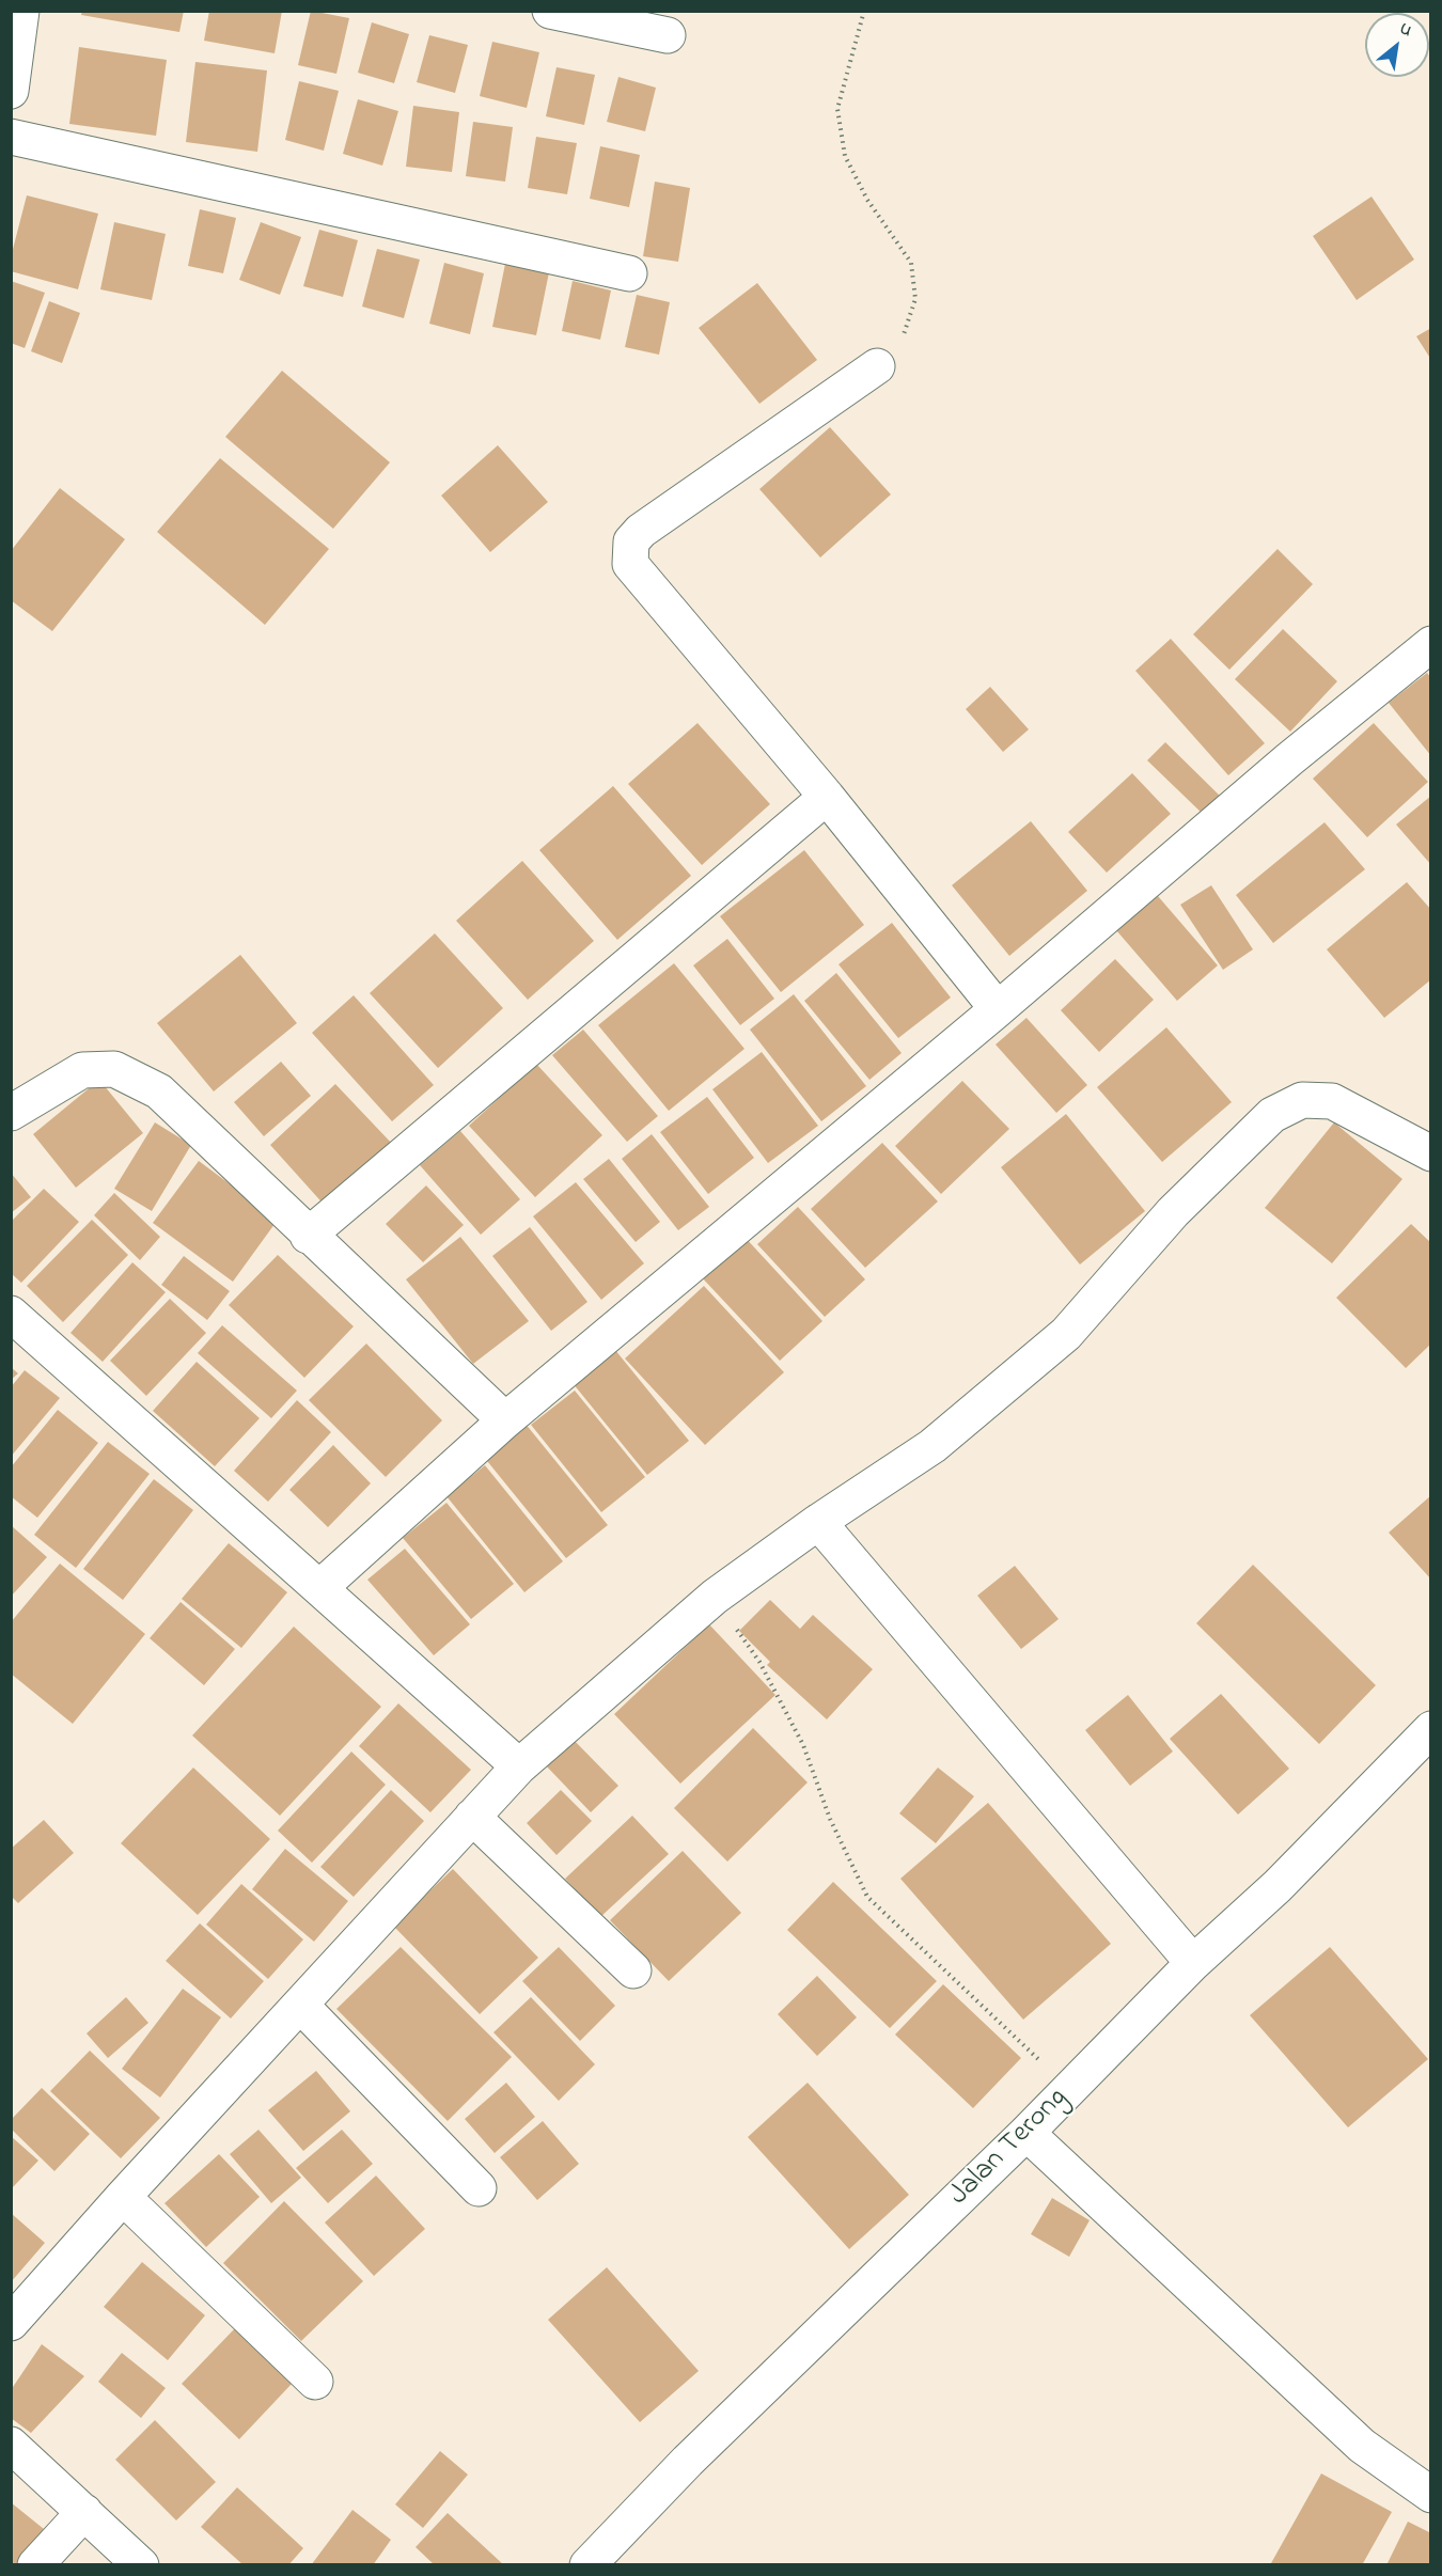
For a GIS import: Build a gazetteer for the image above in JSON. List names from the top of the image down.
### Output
{
  "streets": {
    "street": ["Jalan Terong"]
  },
  "north": "top right"
}
